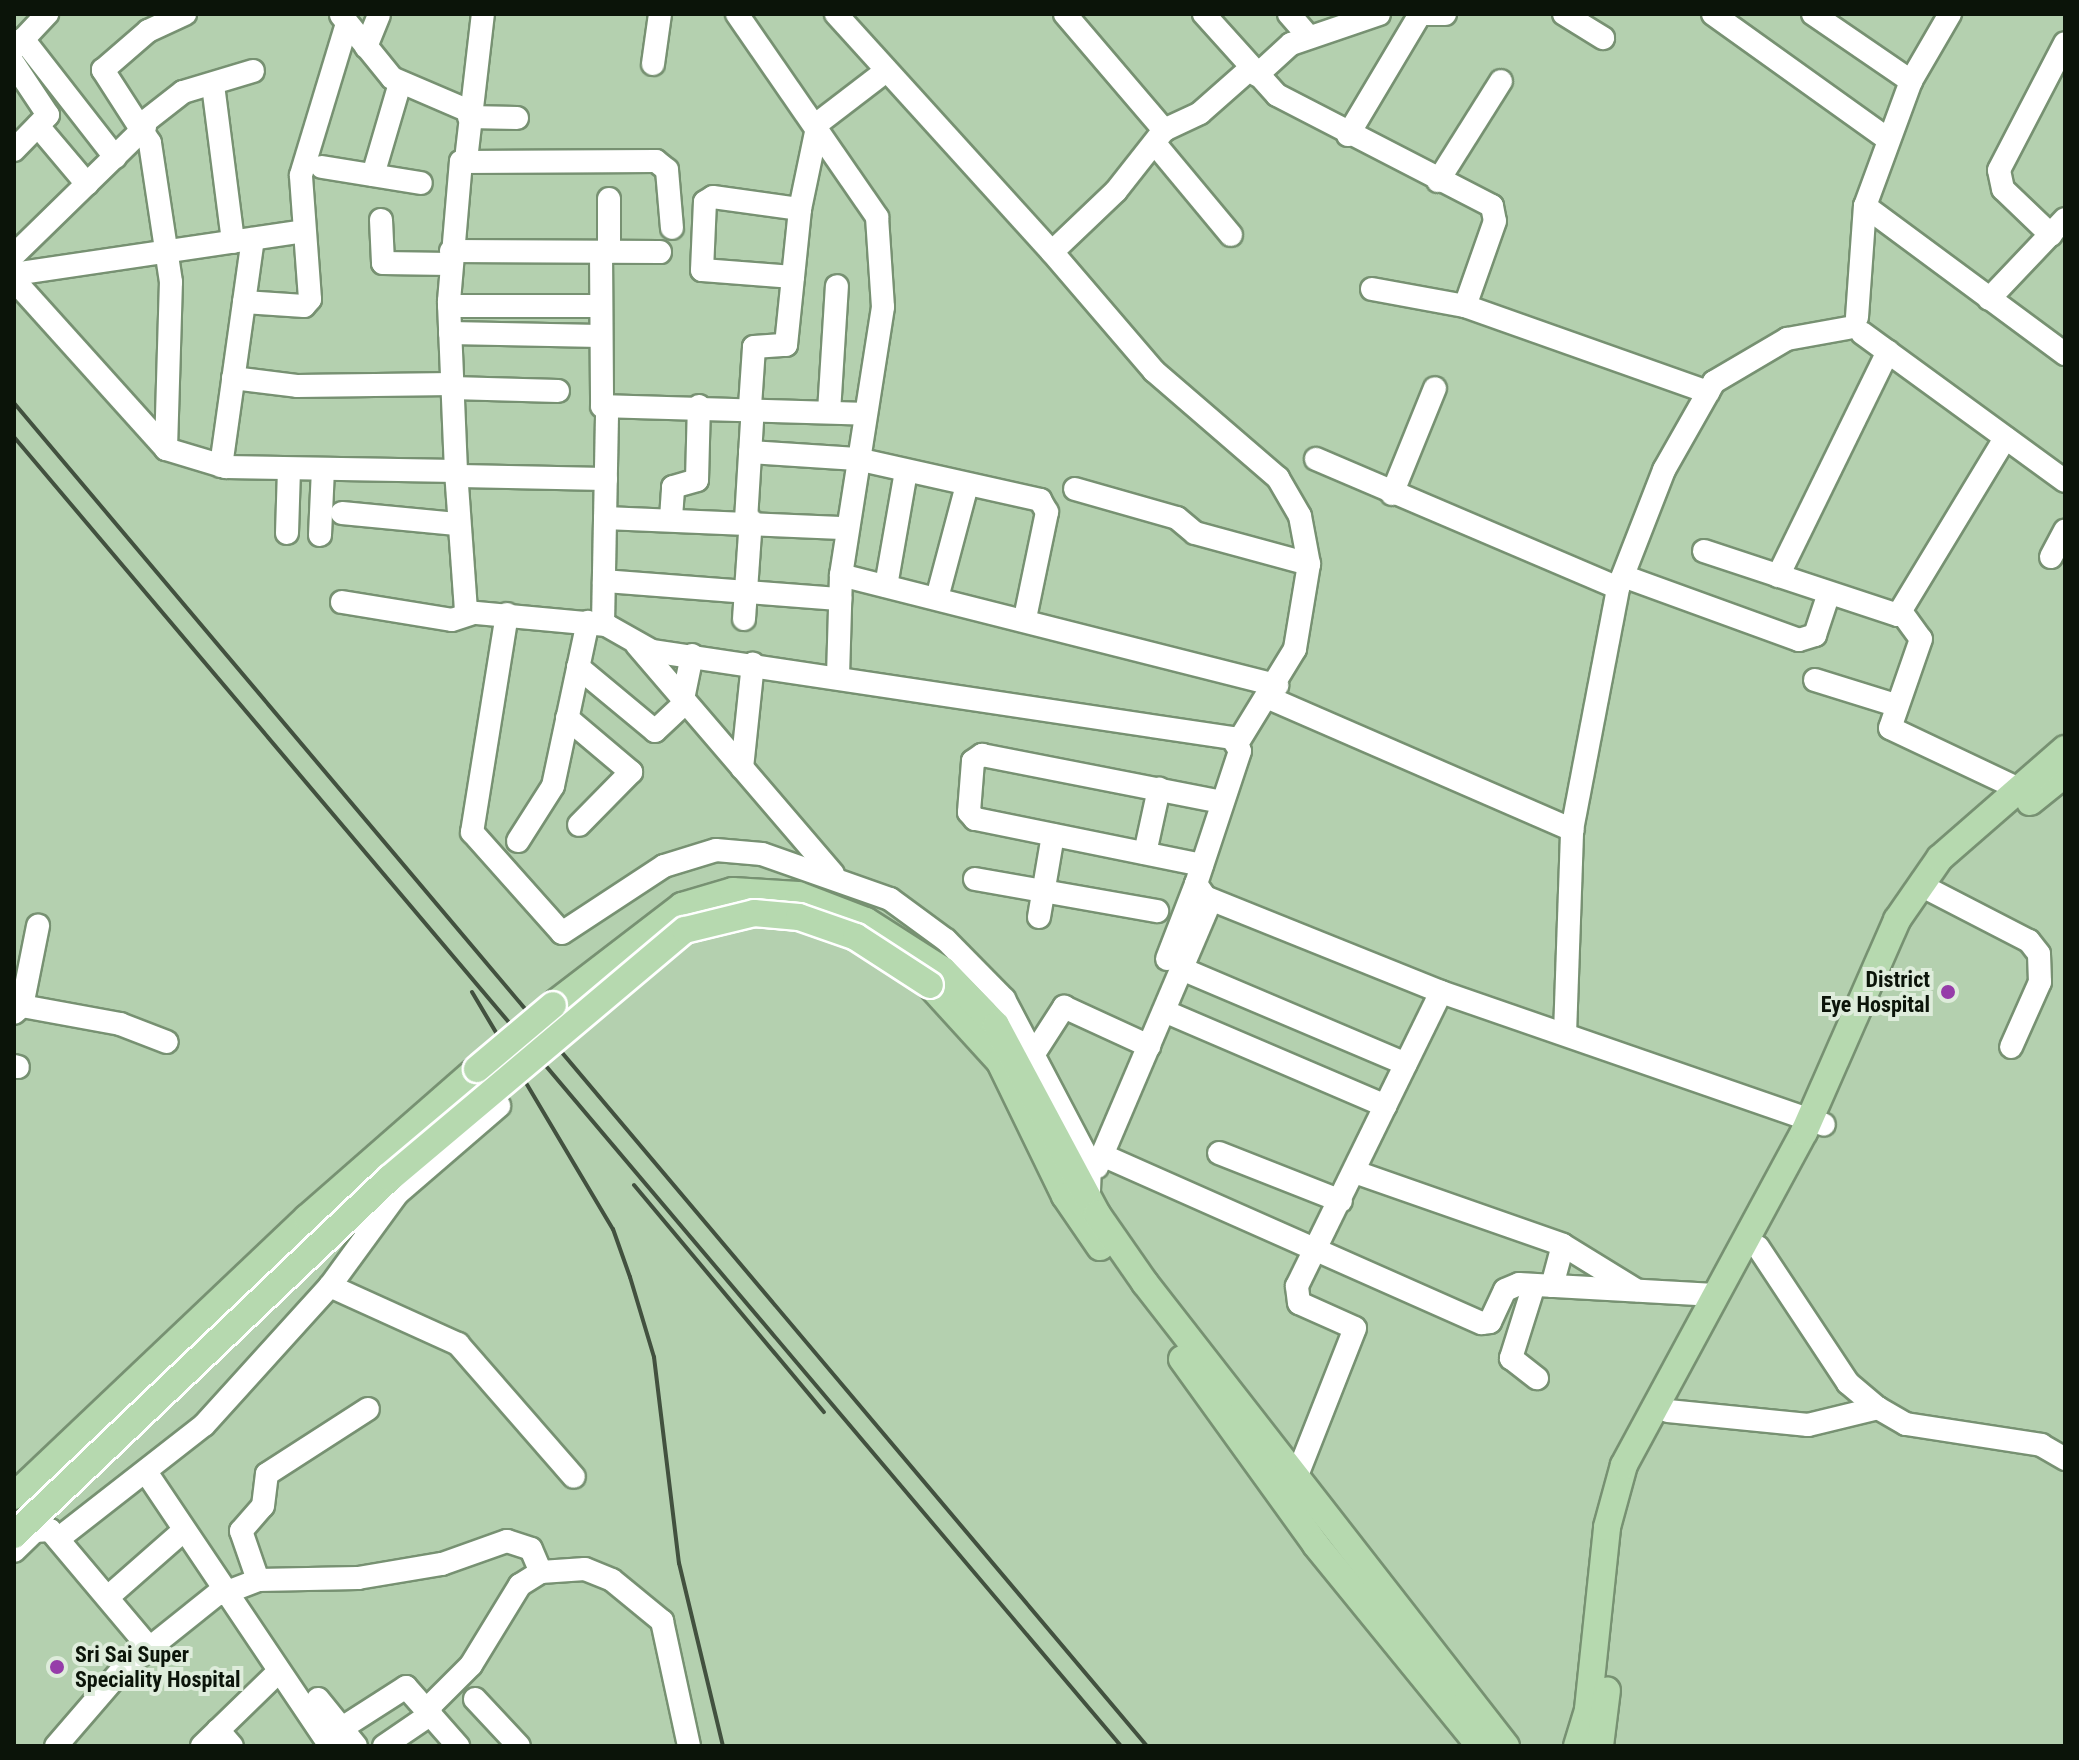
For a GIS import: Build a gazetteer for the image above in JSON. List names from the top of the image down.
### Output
{
  "places": ["District Eye Hospital", "Sri Sai Super Speciality Hospital"]
}
